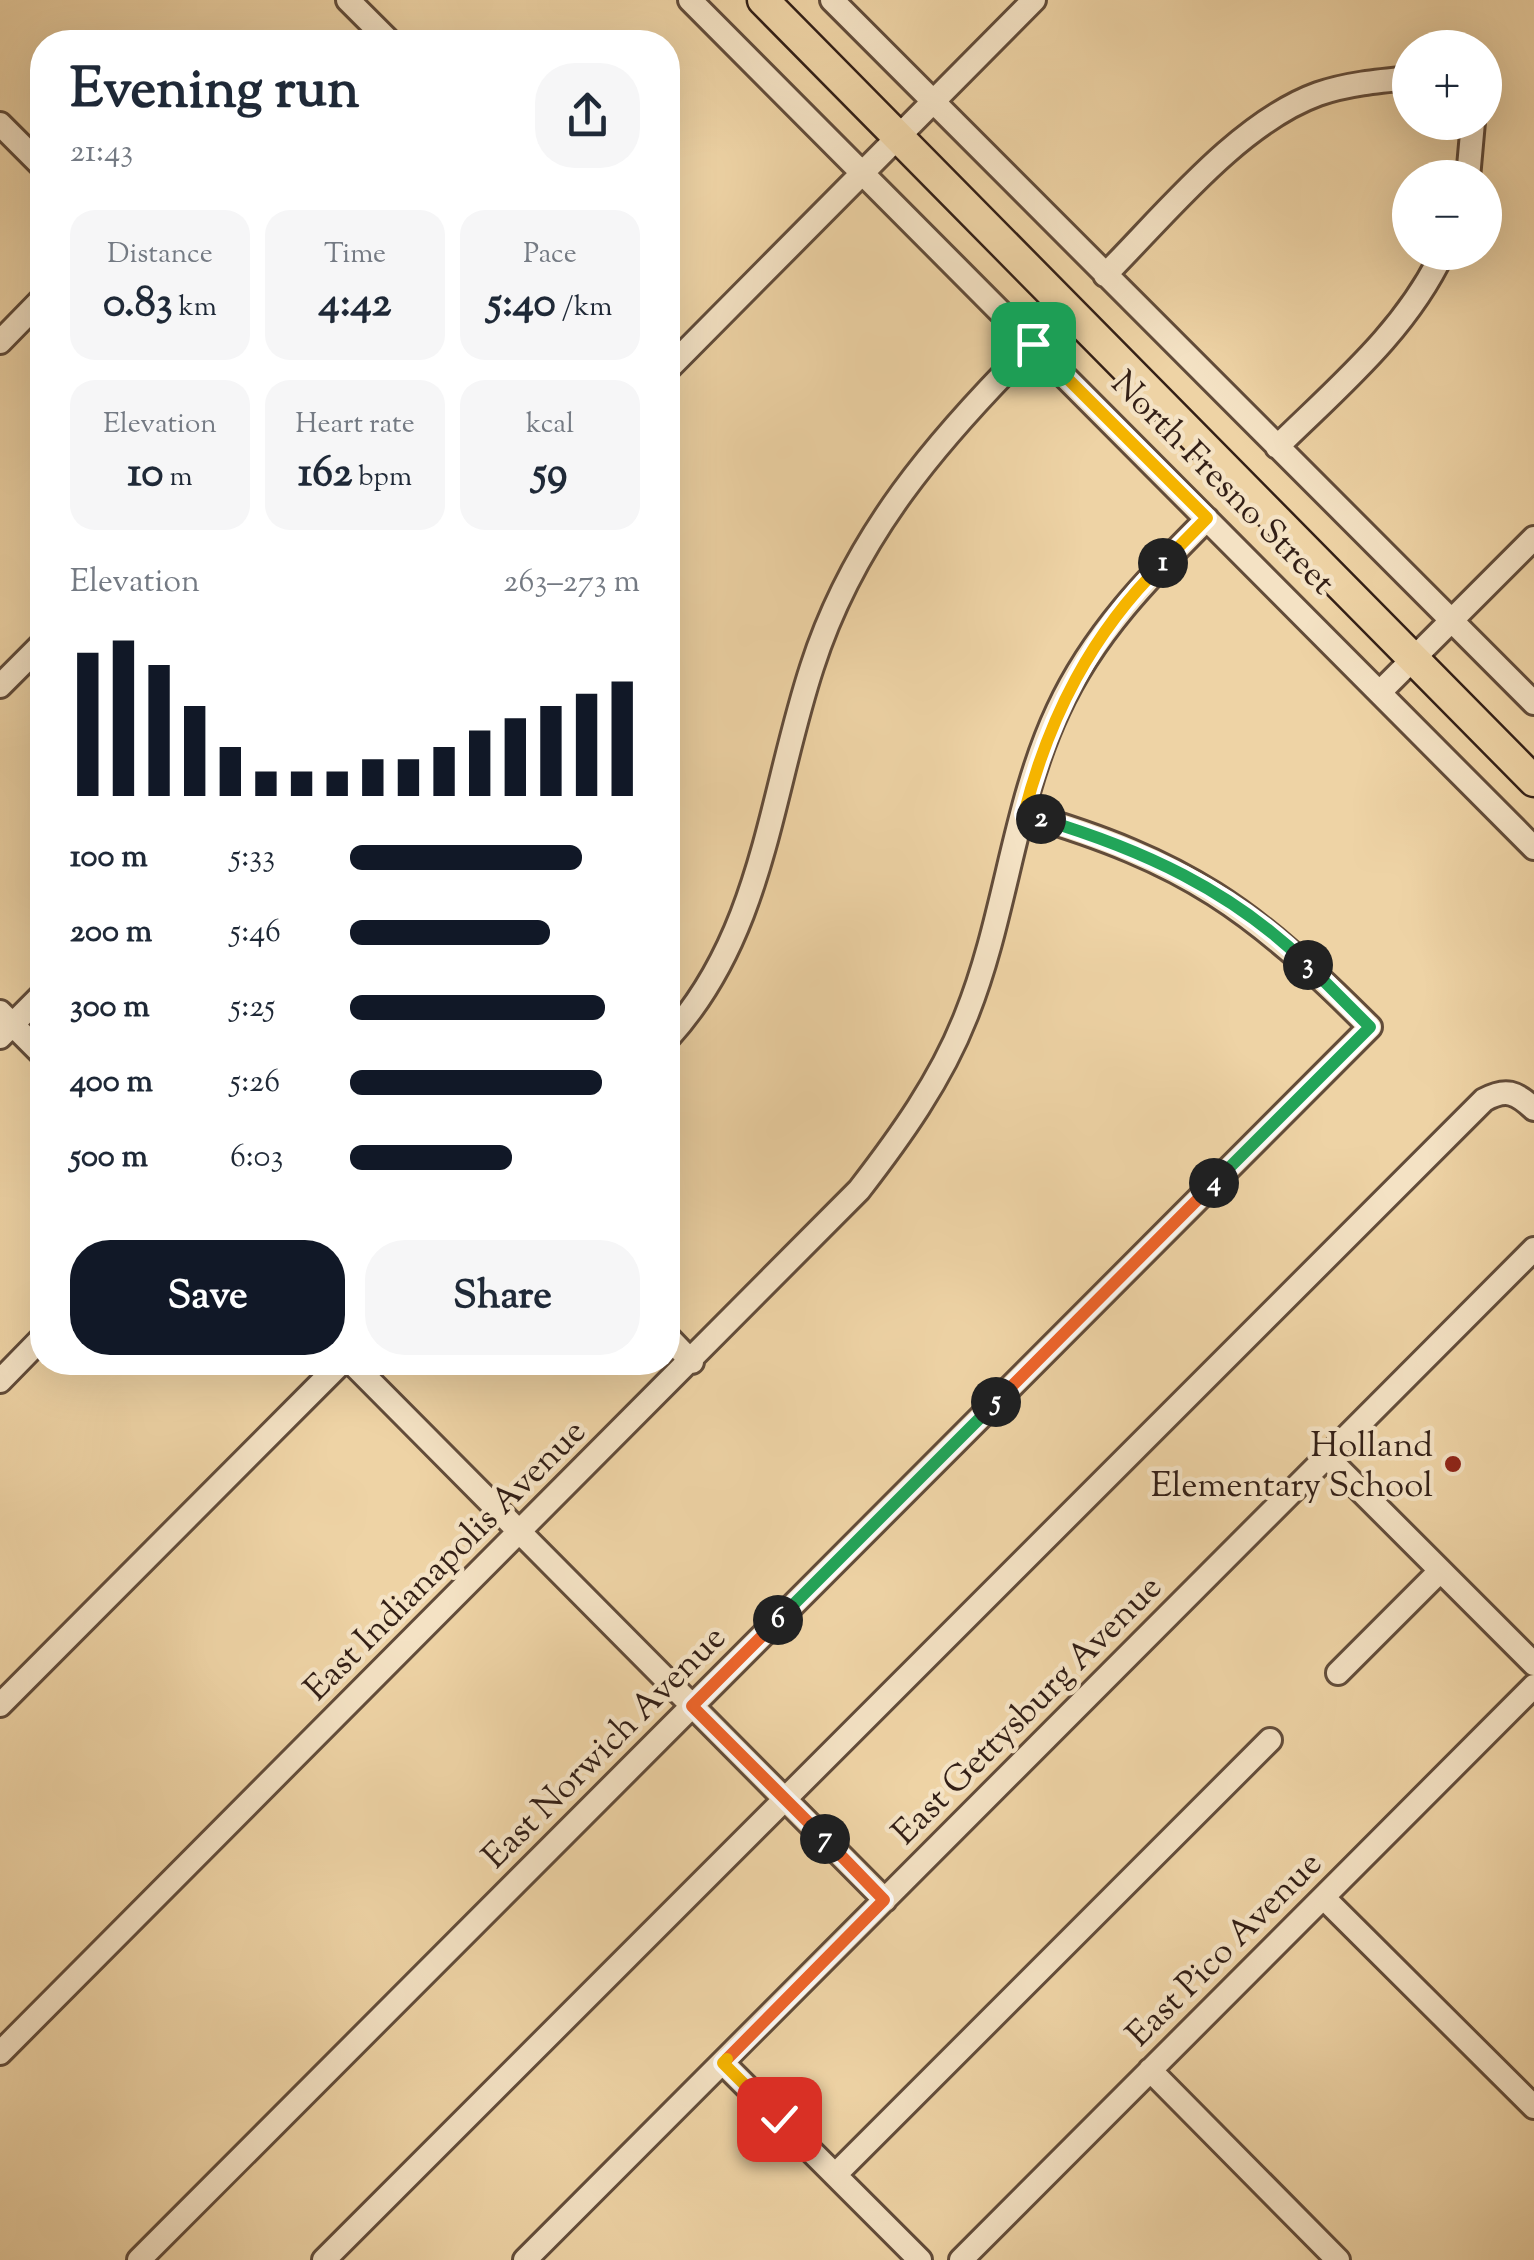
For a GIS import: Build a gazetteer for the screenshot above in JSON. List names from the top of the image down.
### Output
{
  "streets": {
    "main road": ["North Fresno Street"],
    "street": [
      "East Indianapolis Avenue",
      "East Gettysburg Avenue",
      "East Norwich Avenue",
      "East Pico Avenue"
    ]
  },
  "crossings": [
    ["North Fresno Street", "East Indianapolis Avenue"],
    ["East Indianapolis Avenue", "East Norwich Avenue"]
  ],
  "places": ["Holland Elementary School"],
  "page": {
    "map_buttons": ["+", "−"],
    "heading": ["Evening run", "21:43"],
    "stats": [
      ["Distance", "0.83 km"],
      ["Time", "4:42"],
      ["Pace", "5:40 /km"],
      ["Elevation", "10 m"],
      ["Heart rate", "162 bpm"],
      ["kcal", "59"]
    ],
    "pins": [
      "1",
      "2",
      "3",
      "4",
      "5",
      "6",
      "7"
    ],
    "chart": ["Elevation", "263–273 m"],
    "list": [
      {
        "name": "100 m",
        "note": "5:33"
      },
      {
        "name": "200 m",
        "note": "5:46"
      },
      {
        "name": "300 m",
        "note": "5:25"
      },
      {
        "name": "400 m",
        "note": "5:26"
      },
      {
        "name": "500 m",
        "note": "6:03"
      }
    ],
    "buttons": ["Save", "Share"]
  }
}
